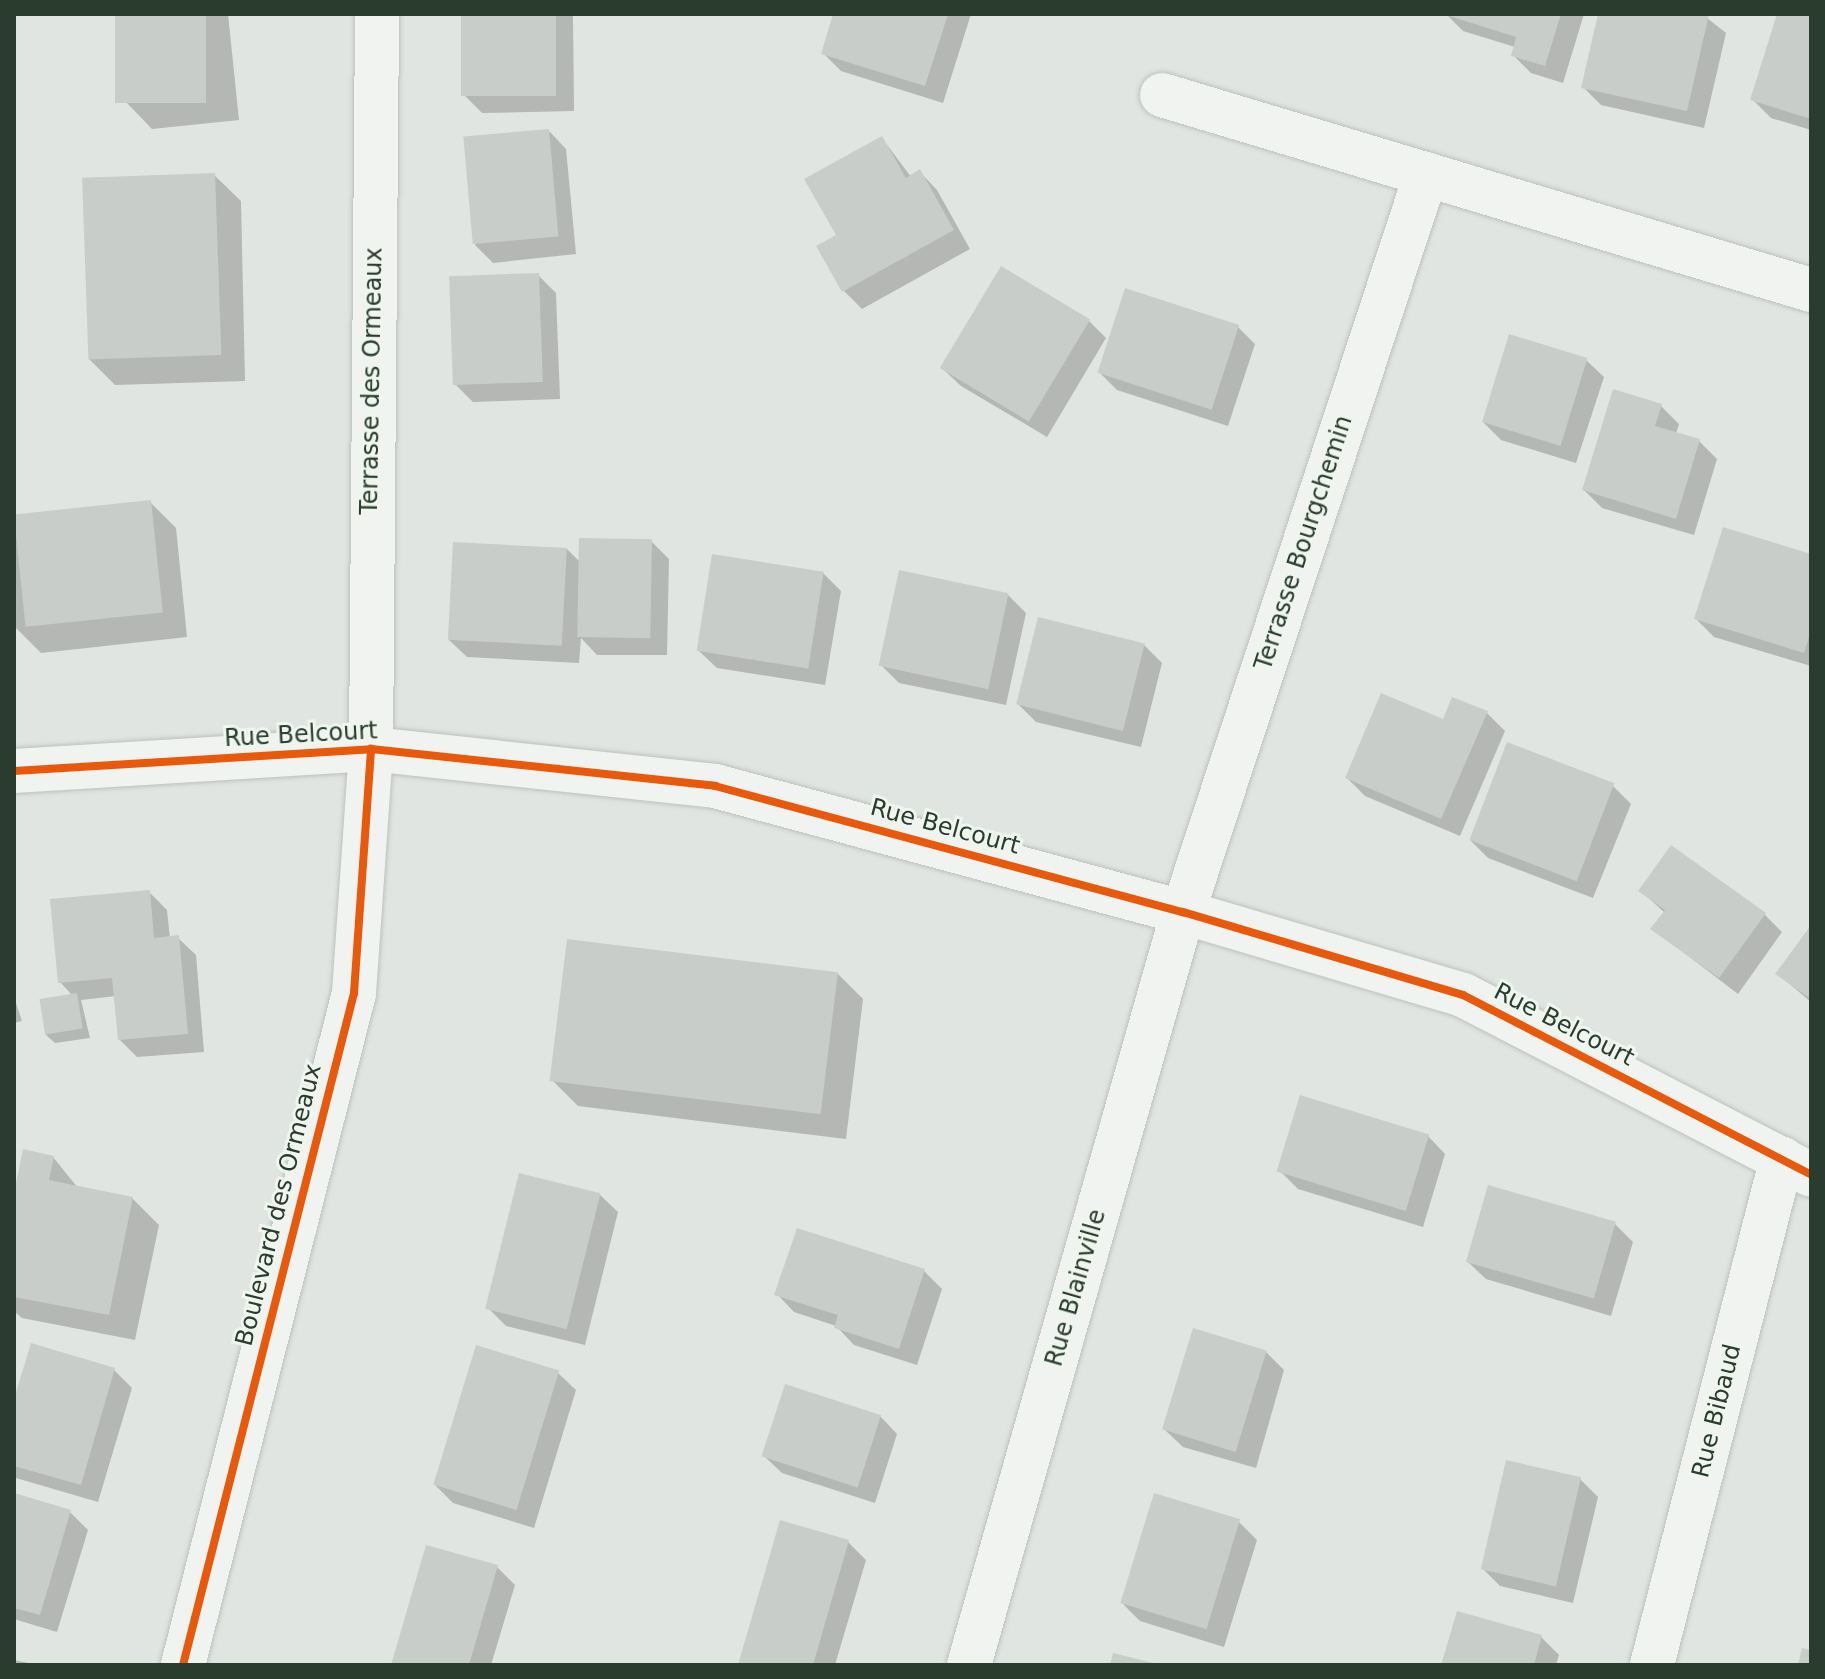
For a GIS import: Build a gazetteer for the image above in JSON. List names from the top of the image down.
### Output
{
  "streets": {
    "street": [
      "Terrasse des Ormeaux",
      "Terrasse Bourgchemin",
      "Rue Belcourt",
      "Boulevard des Ormeaux",
      "Rue Blainville",
      "Rue Bibaud"
    ]
  },
  "crossings": [
    ["Terrasse des Ormeaux", "Rue Belcourt"],
    ["Terrasse des Ormeaux", "Boulevard des Ormeaux"],
    ["Terrasse Bourgchemin", "Rue Belcourt"],
    ["Terrasse Bourgchemin", "Rue Blainville"],
    ["Rue Belcourt", "Boulevard des Ormeaux"],
    ["Rue Belcourt", "Rue Blainville"],
    ["Rue Belcourt", "Rue Bibaud"]
  ]
}
